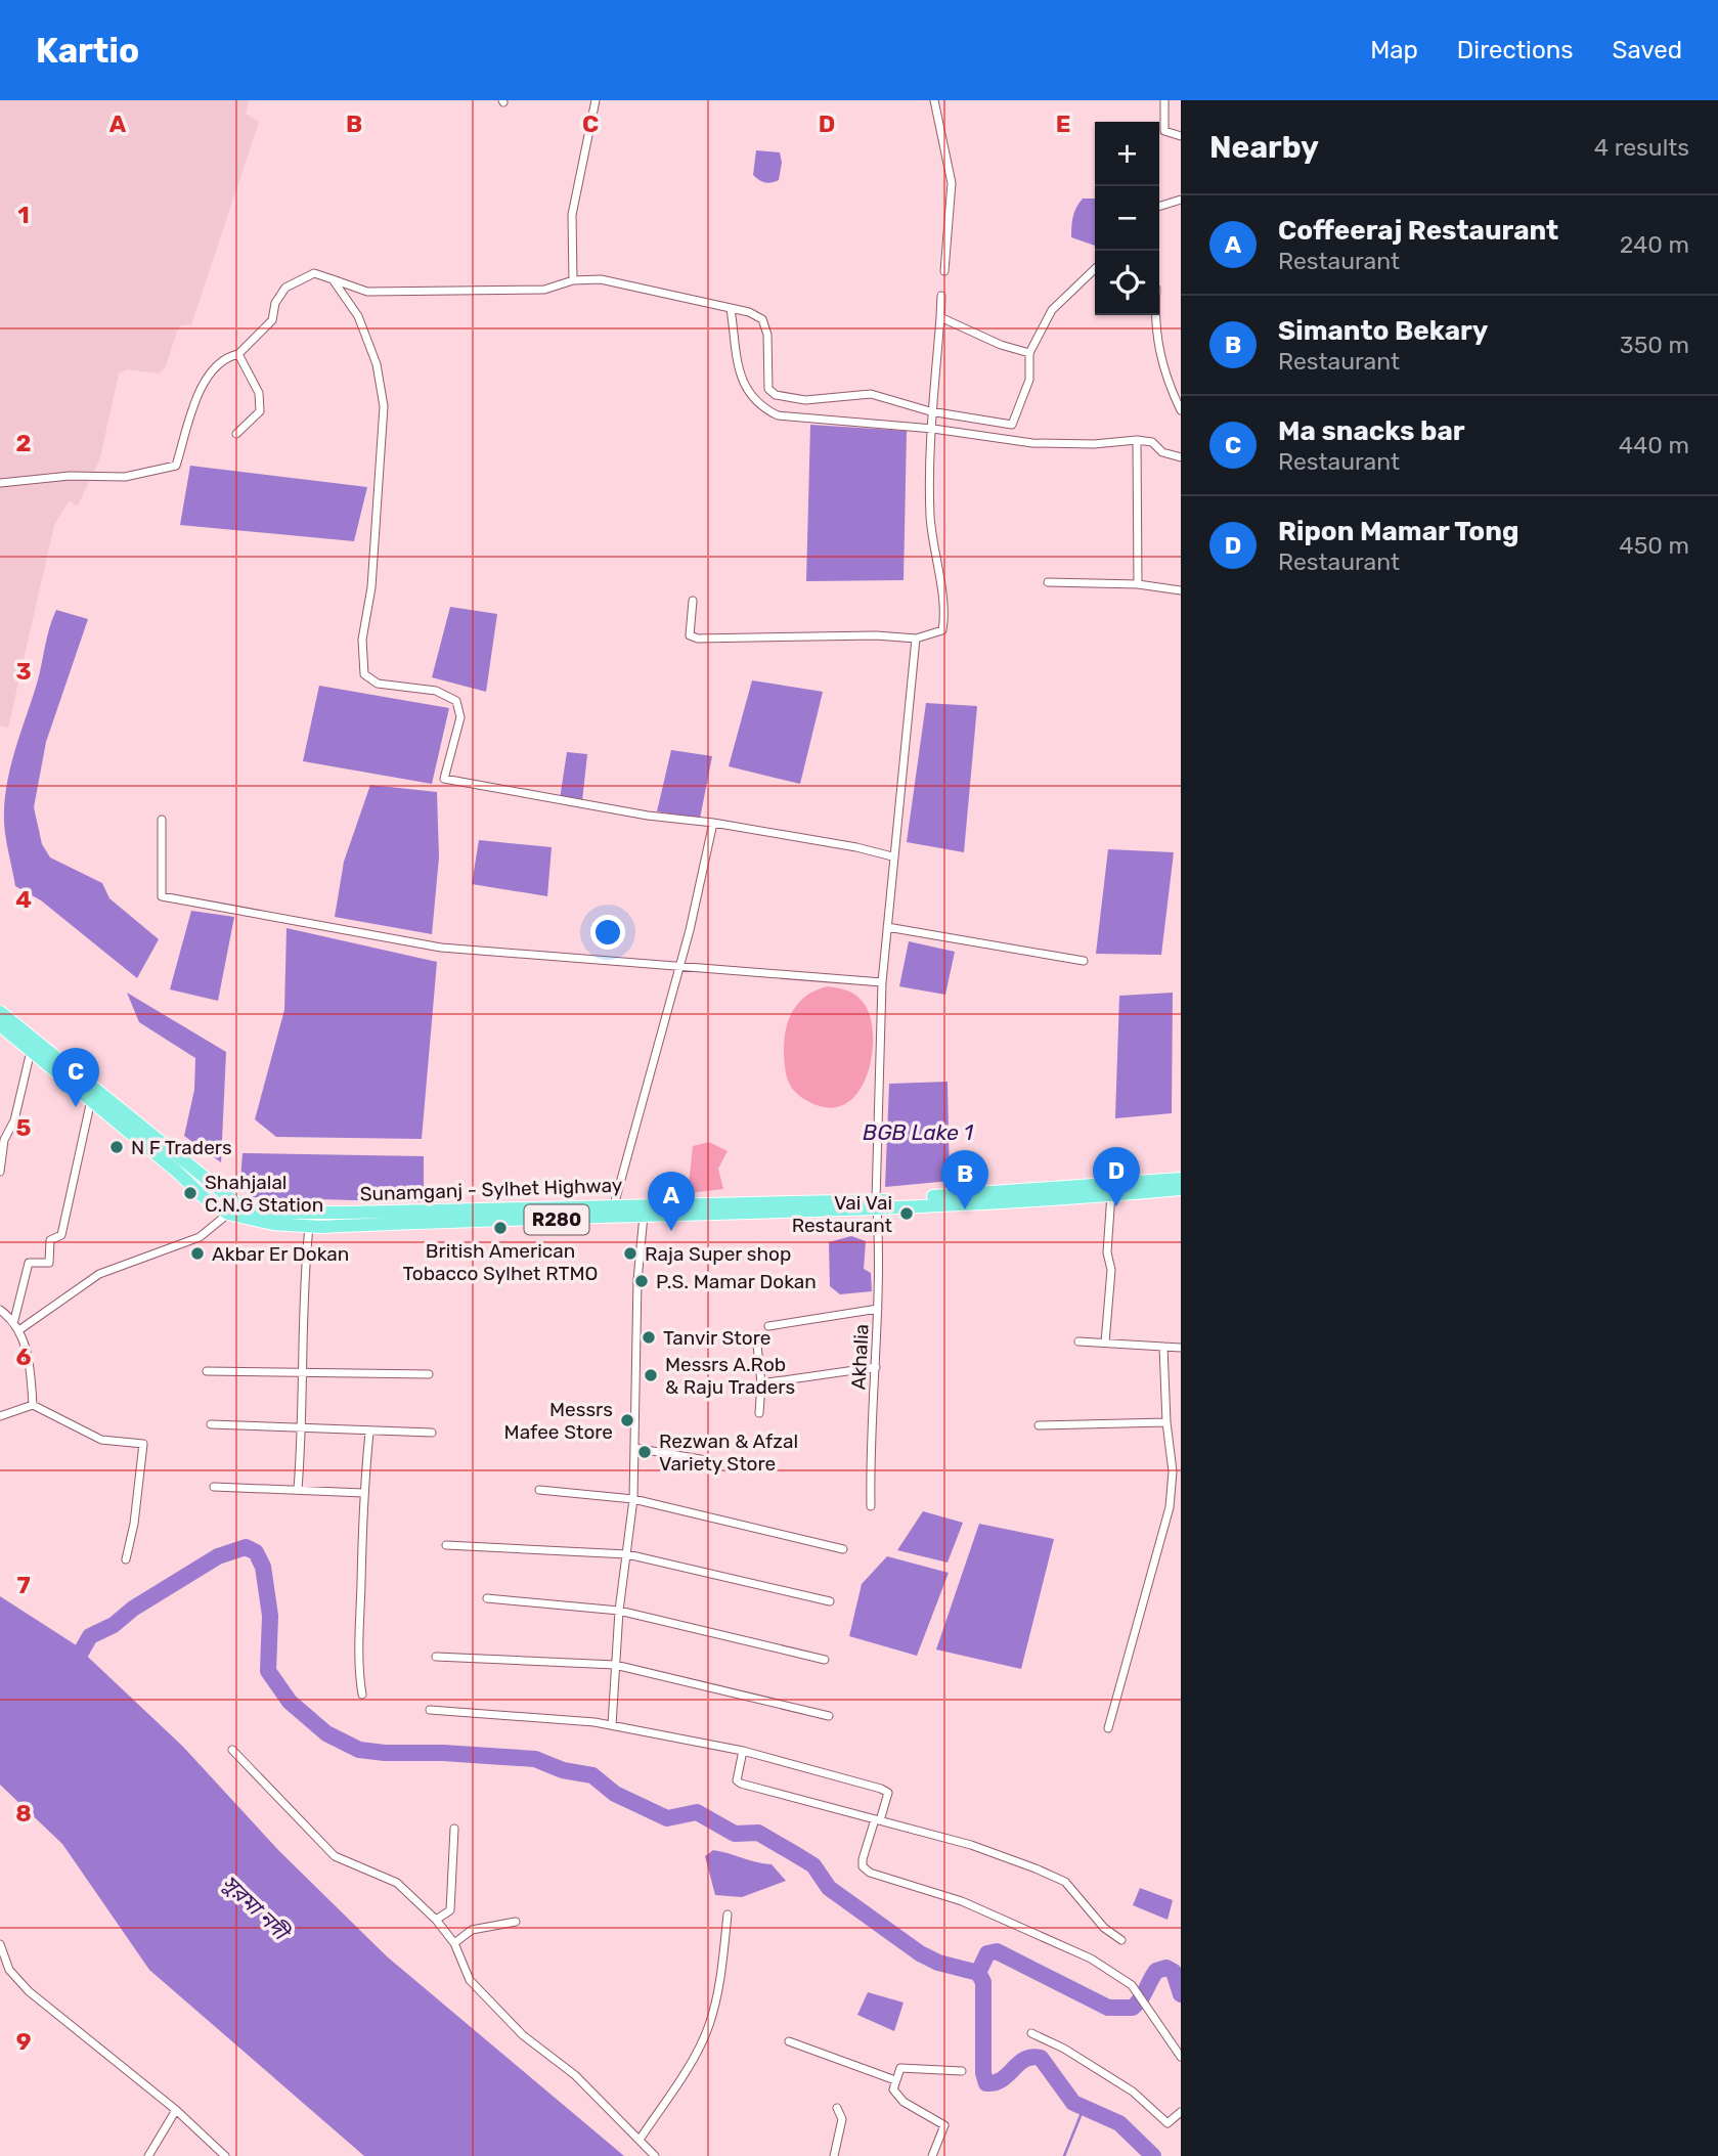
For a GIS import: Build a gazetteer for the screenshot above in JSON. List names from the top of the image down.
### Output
{
  "streets": {
    "main road": ["Sunamganj - Sylhet Highway", "R280"],
    "street": ["Akhalia"]
  },
  "crossings": [
    ["Sunamganj - Sylhet Highway", "Akhalia"]
  ],
  "water": ["BGB Lake 1", "সুরমা নদী"],
  "places": [
    "N F Traders",
    "Shahjalal C.N.G Station",
    "Vai Vai Restaurant",
    "British American Tobacco Sylhet RTMO",
    "Akbar Er Dokan",
    "Raja Super shop",
    "P.S. Mamar Dokan",
    "Tanvir Store",
    "Messrs A.Rob & Raju Traders",
    "Messrs Mafee Store",
    "Rezwan & Afzal Variety Store"
  ],
  "page": {
    "header": "Kartio",
    "nav": ["Map", "Directions", "Saved"],
    "heading": ["Nearby", "4 results"],
    "map_buttons": ["+", "−"],
    "list": [
      {
        "mark": "A",
        "name": "Coffeeraj Restaurant",
        "note": "Restaurant",
        "value": "240 m"
      },
      {
        "mark": "B",
        "name": "Simanto Bekary",
        "note": "Restaurant",
        "value": "350 m"
      },
      {
        "mark": "C",
        "name": "Ma snacks bar",
        "note": "Restaurant",
        "value": "440 m"
      },
      {
        "mark": "D",
        "name": "Ripon Mamar Tong",
        "note": "Restaurant",
        "value": "450 m"
      }
    ],
    "pins": [
      "C",
      "D",
      "B",
      "A"
    ]
  },
  "grid": {
    "columns": [
      "A",
      "B",
      "C",
      "D",
      "E"
    ],
    "rows": [
      "1",
      "2",
      "3",
      "4",
      "5",
      "6",
      "7",
      "8",
      "9"
    ]
  }
}
